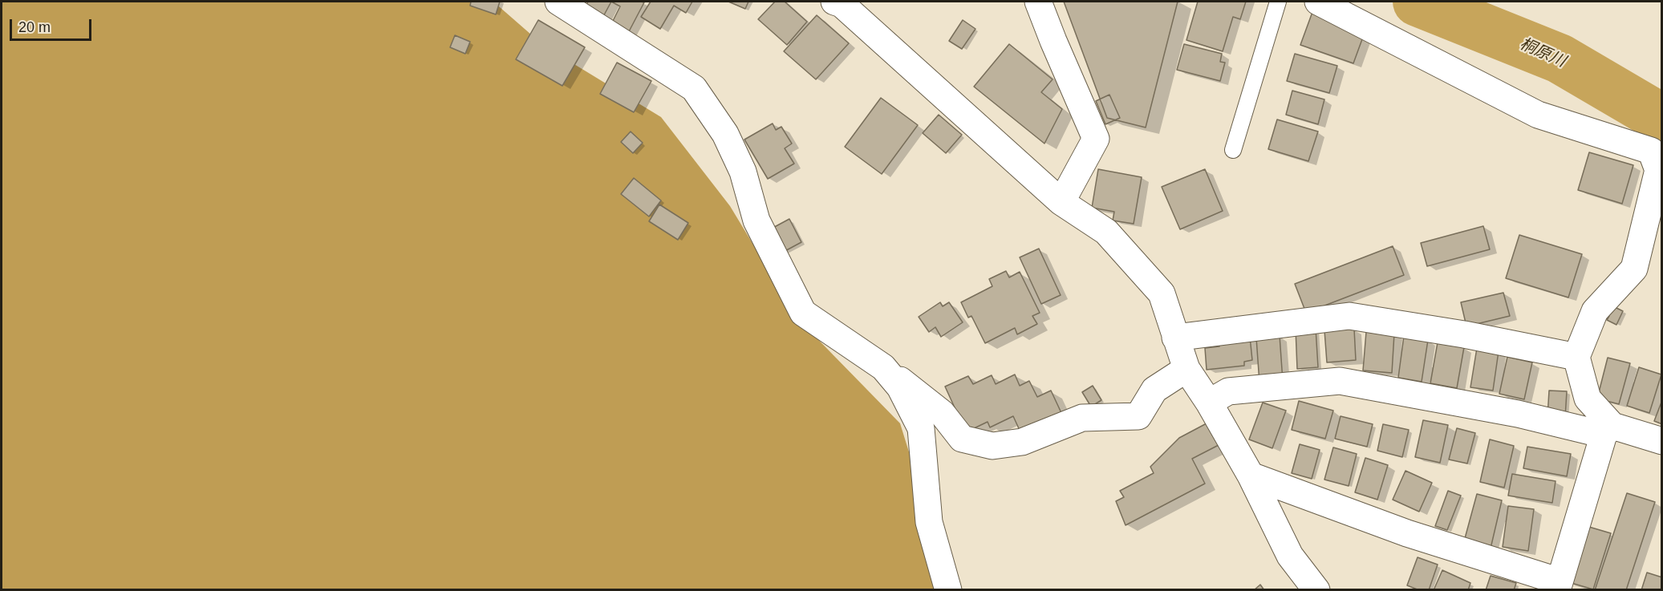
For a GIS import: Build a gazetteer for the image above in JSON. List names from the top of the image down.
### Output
{
  "water": ["桐原川"],
  "scale_bar": "20 m"
}
